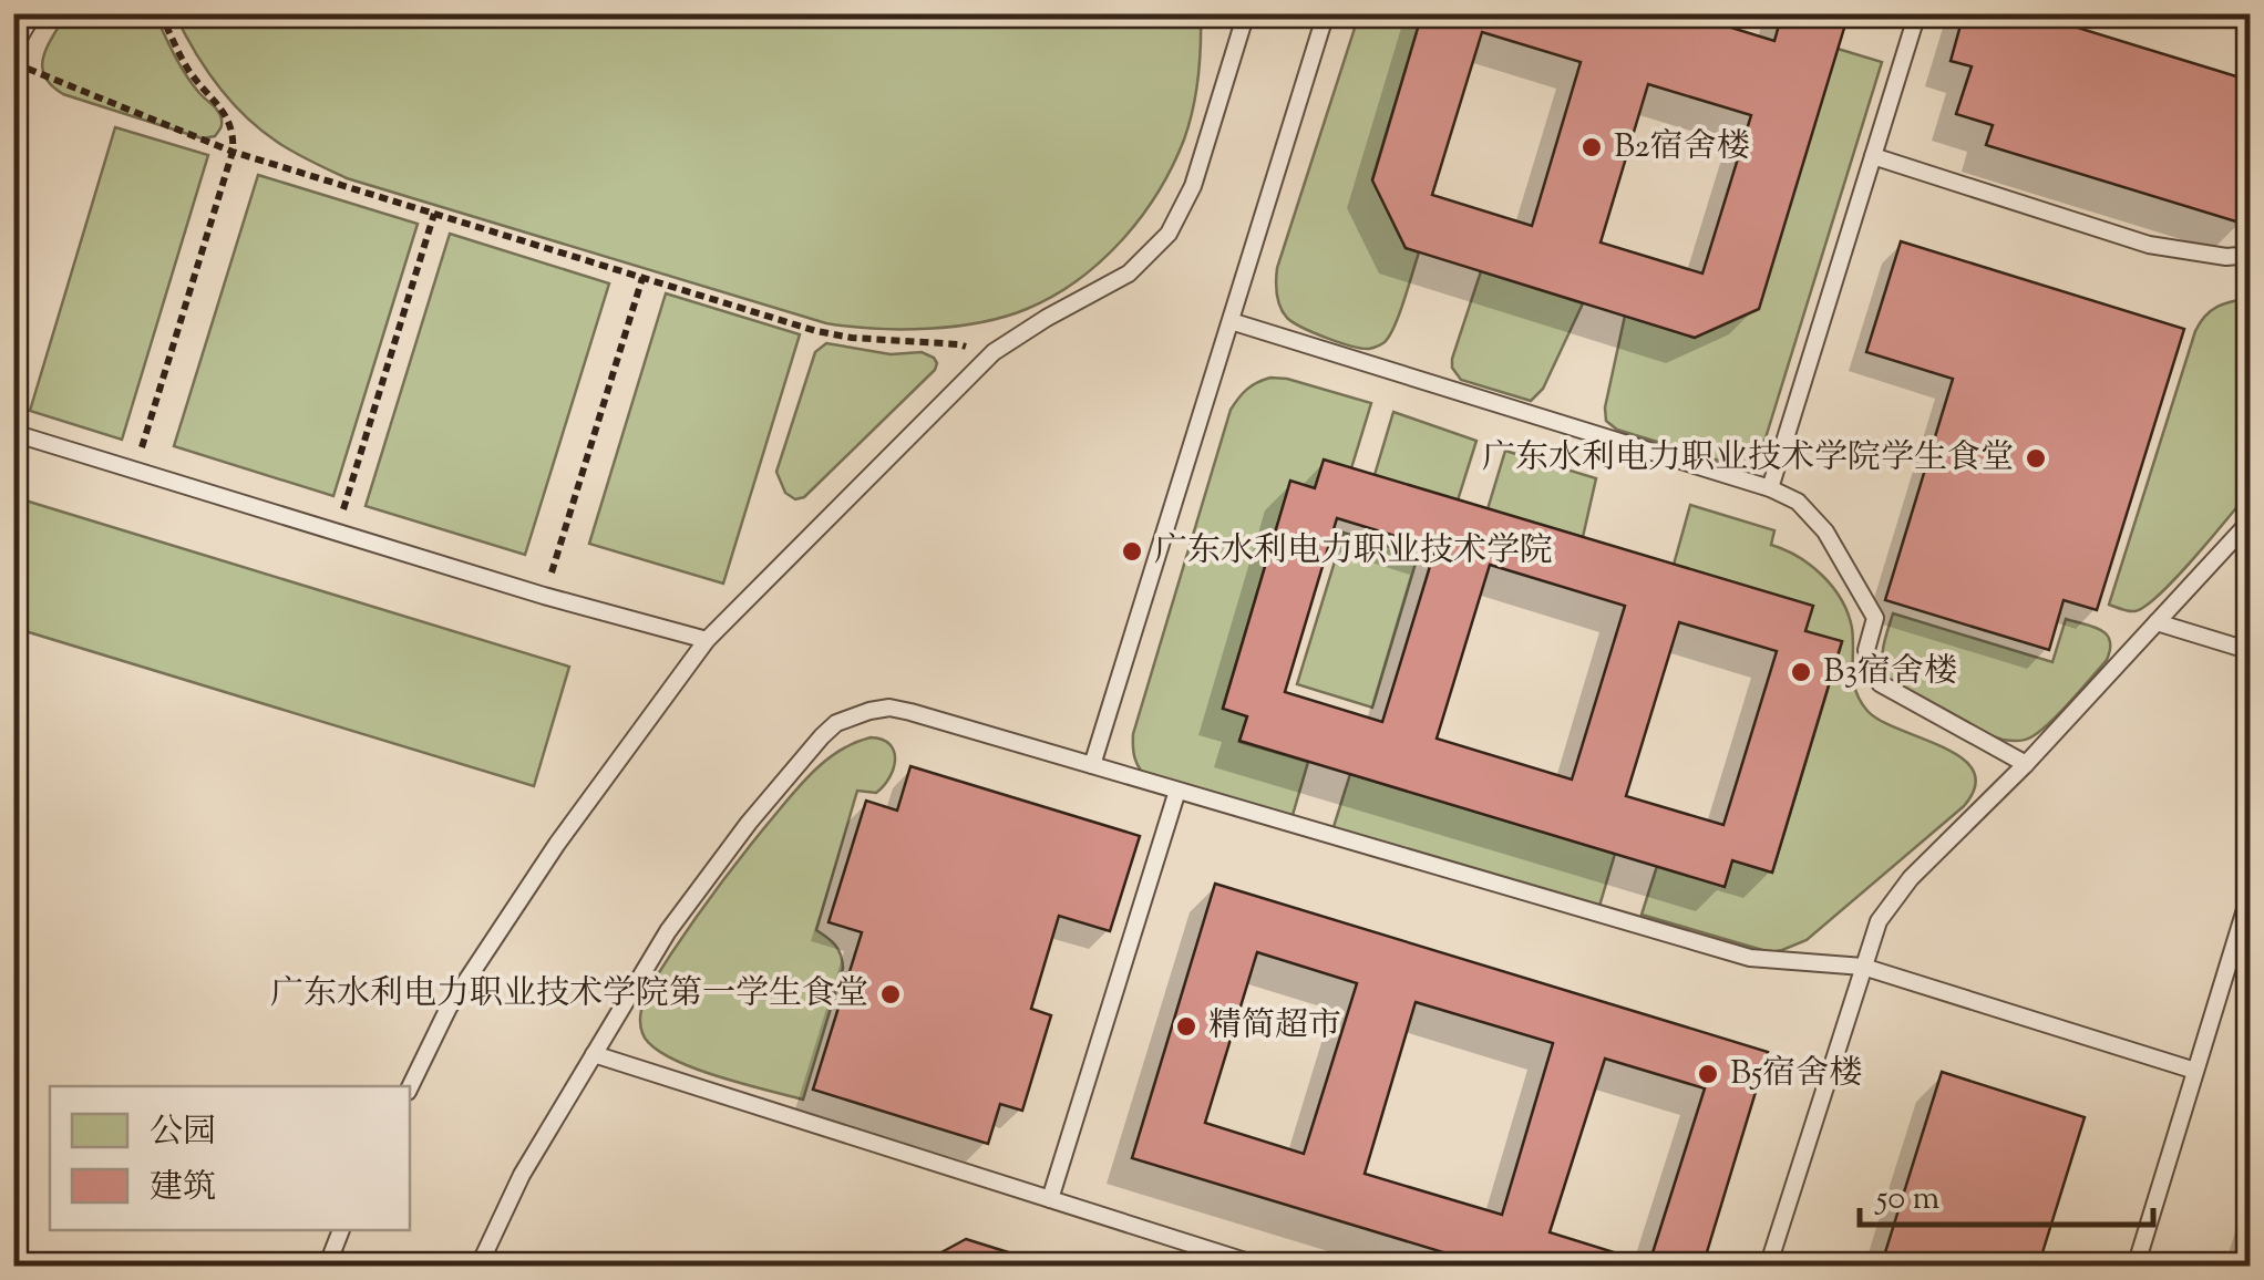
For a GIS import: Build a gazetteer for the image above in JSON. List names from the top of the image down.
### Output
{
  "places": [
    "B2宿舍楼",
    "广东水利电力职业技术学院学生食堂",
    "广东水利电力职业技术学院",
    "B3宿舍楼",
    "广东水利电力职业技术学院第一学生食堂",
    "精简超市",
    "B5宿舍楼"
  ],
  "legend": ["公园", "建筑"],
  "scale_bar": "50 m"
}
